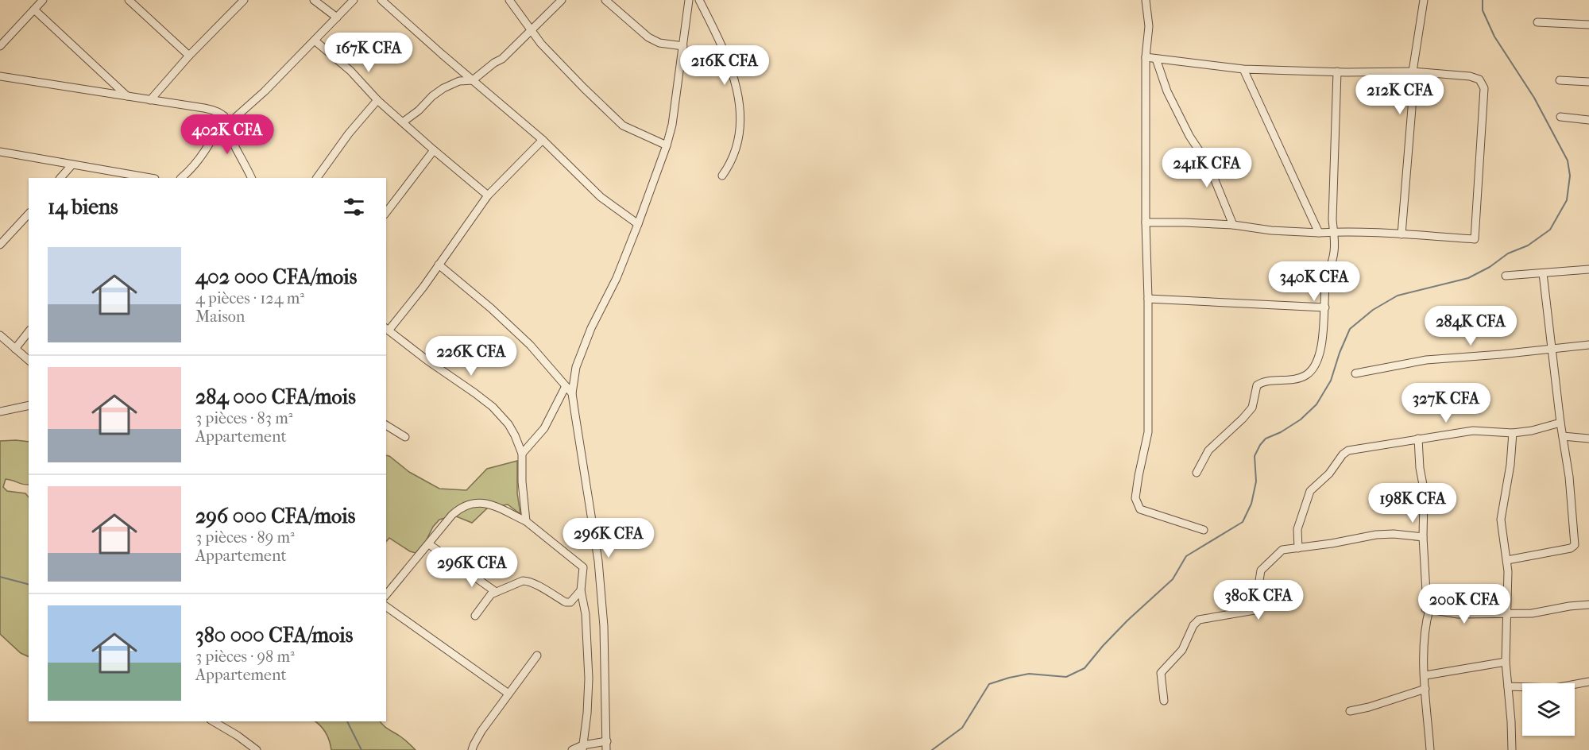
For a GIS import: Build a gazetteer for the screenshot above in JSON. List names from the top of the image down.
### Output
{
  "page": {
    "price": [
      "167K CFA",
      "216K CFA",
      "212K CFA",
      "402K CFA",
      "241K CFA",
      "340K CFA",
      "284K CFA",
      "226K CFA",
      "327K CFA",
      "198K CFA",
      "296K CFA",
      "296K CFA",
      "380K CFA",
      "200K CFA"
    ],
    "heading": "14 biens",
    "list": [
      {
        "name": "402 000 CFA/mois",
        "note": "4 pièces · 124 m² · Maison"
      },
      {
        "name": "284 000 CFA/mois",
        "note": "3 pièces · 83 m² · Appartement"
      },
      {
        "name": "296 000 CFA/mois",
        "note": "3 pièces · 89 m² · Appartement"
      },
      {
        "name": "380 000 CFA/mois",
        "note": "3 pièces · 98 m² · Appartement"
      }
    ]
  }
}
